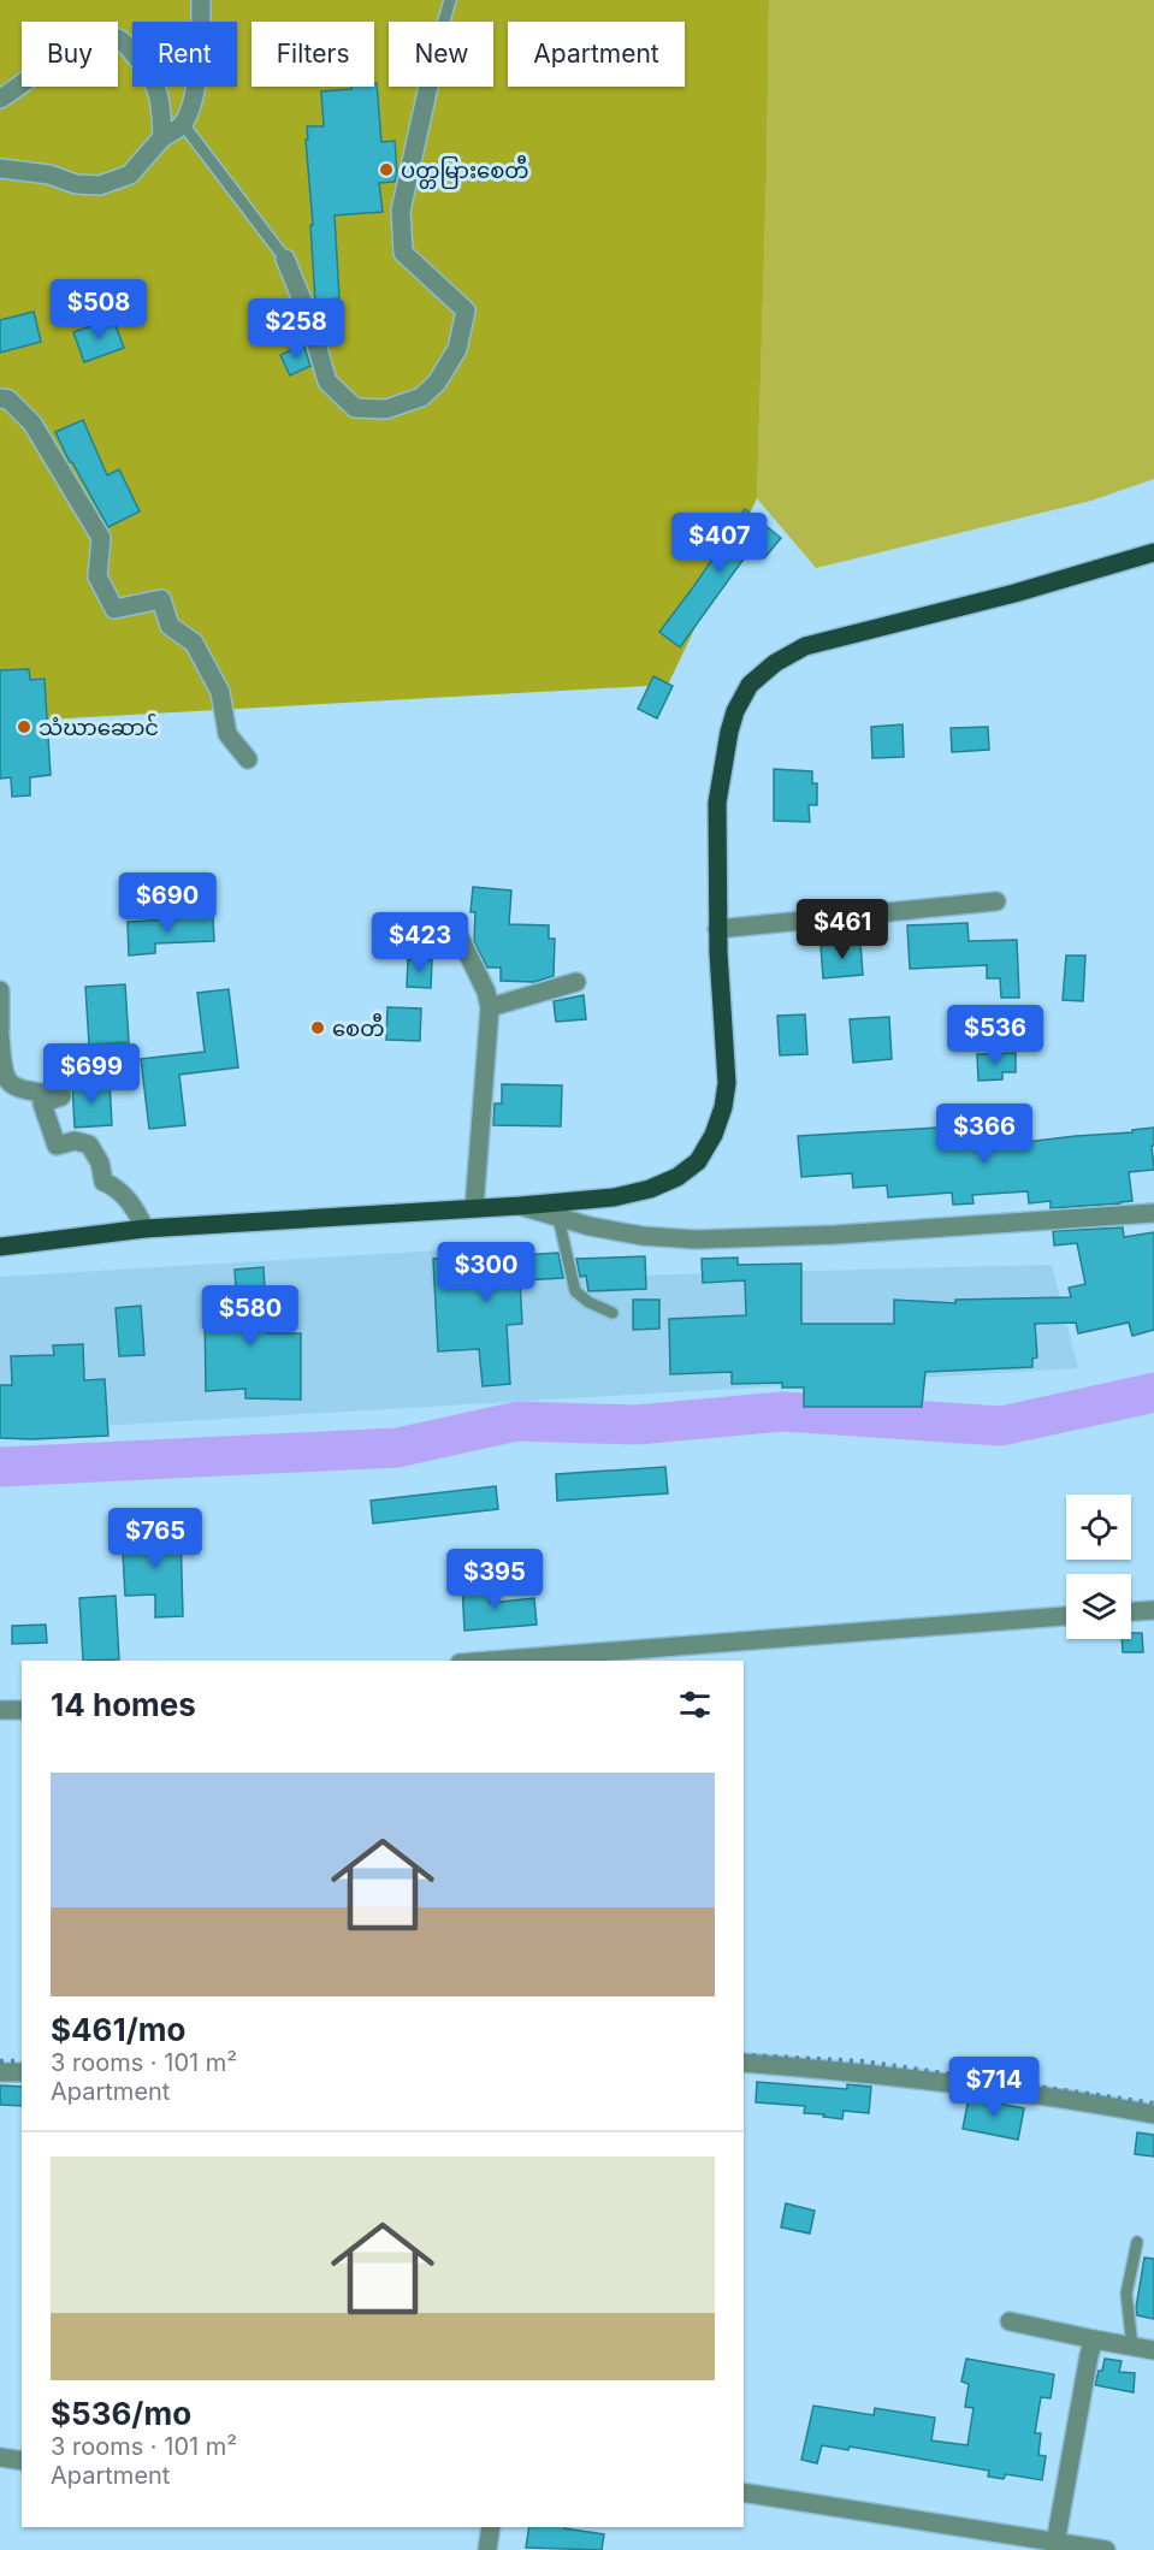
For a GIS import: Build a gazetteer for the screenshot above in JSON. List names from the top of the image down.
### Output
{
  "places": ["ပတ္တမြားစေတီ", "သံဃာဆောင်", "စေတီ"],
  "page": {
    "chip": [
      "Buy",
      "Rent",
      "Filters",
      "New",
      "Apartment"
    ],
    "price": [
      "$508",
      "$258",
      "$407",
      "$690",
      "$461",
      "$423",
      "$536",
      "$699",
      "$366",
      "$300",
      "$580",
      "$765",
      "$395",
      "$714"
    ],
    "heading": "14 homes",
    "list": [
      {
        "name": "$461/mo",
        "note": "3 rooms · 101 m² · Apartment"
      },
      {
        "name": "$536/mo",
        "note": "3 rooms · 101 m² · Apartment"
      }
    ]
  }
}
